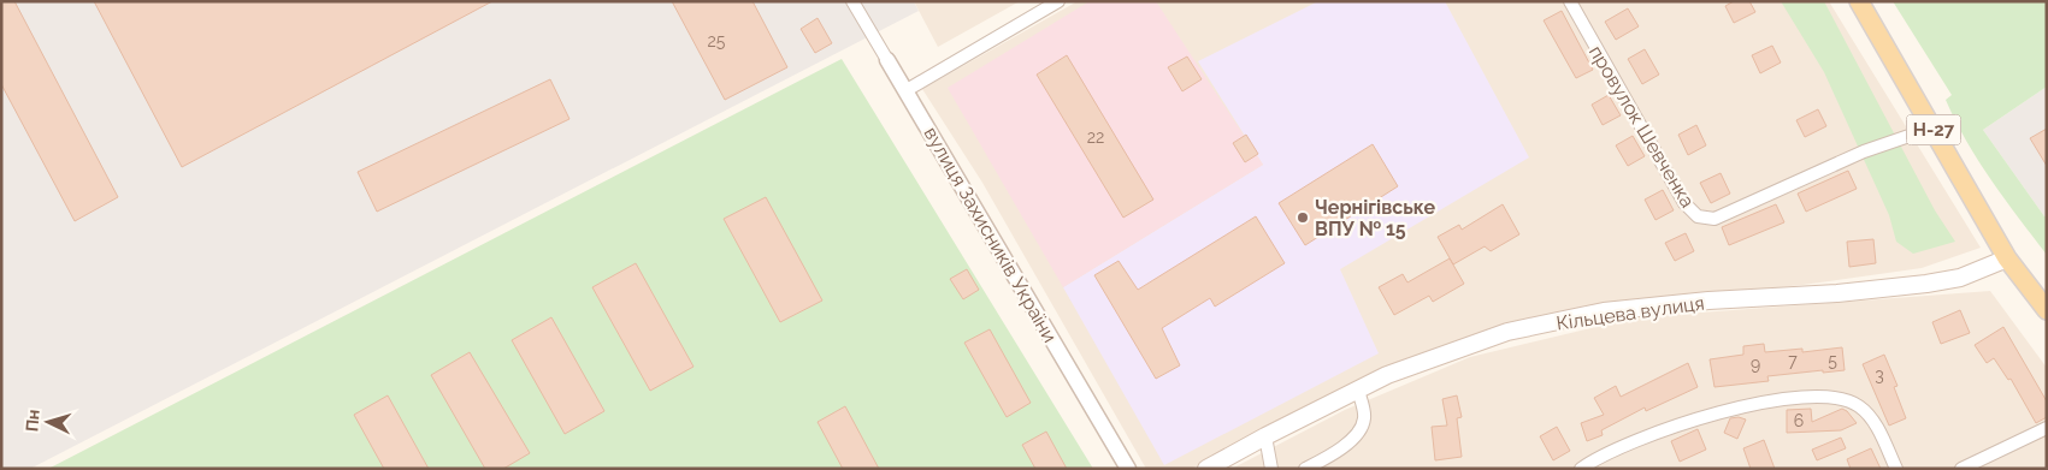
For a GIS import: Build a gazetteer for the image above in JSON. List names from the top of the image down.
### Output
{
  "streets": {
    "main road": ["Н-27", "Кільцева вулиця"],
    "street": ["провулок Шевченка", "вулиця Захисників України"]
  },
  "crossings": [
    ["провулок Шевченка", "Н-27"],
    ["Н-27", "Кільцева вулиця"]
  ],
  "places": ["Чернігівське ВПУ № 15"],
  "house_numbers": [
    "25",
    "22",
    "7",
    "5",
    "9",
    "3",
    "6"
  ],
  "north": "left"
}
